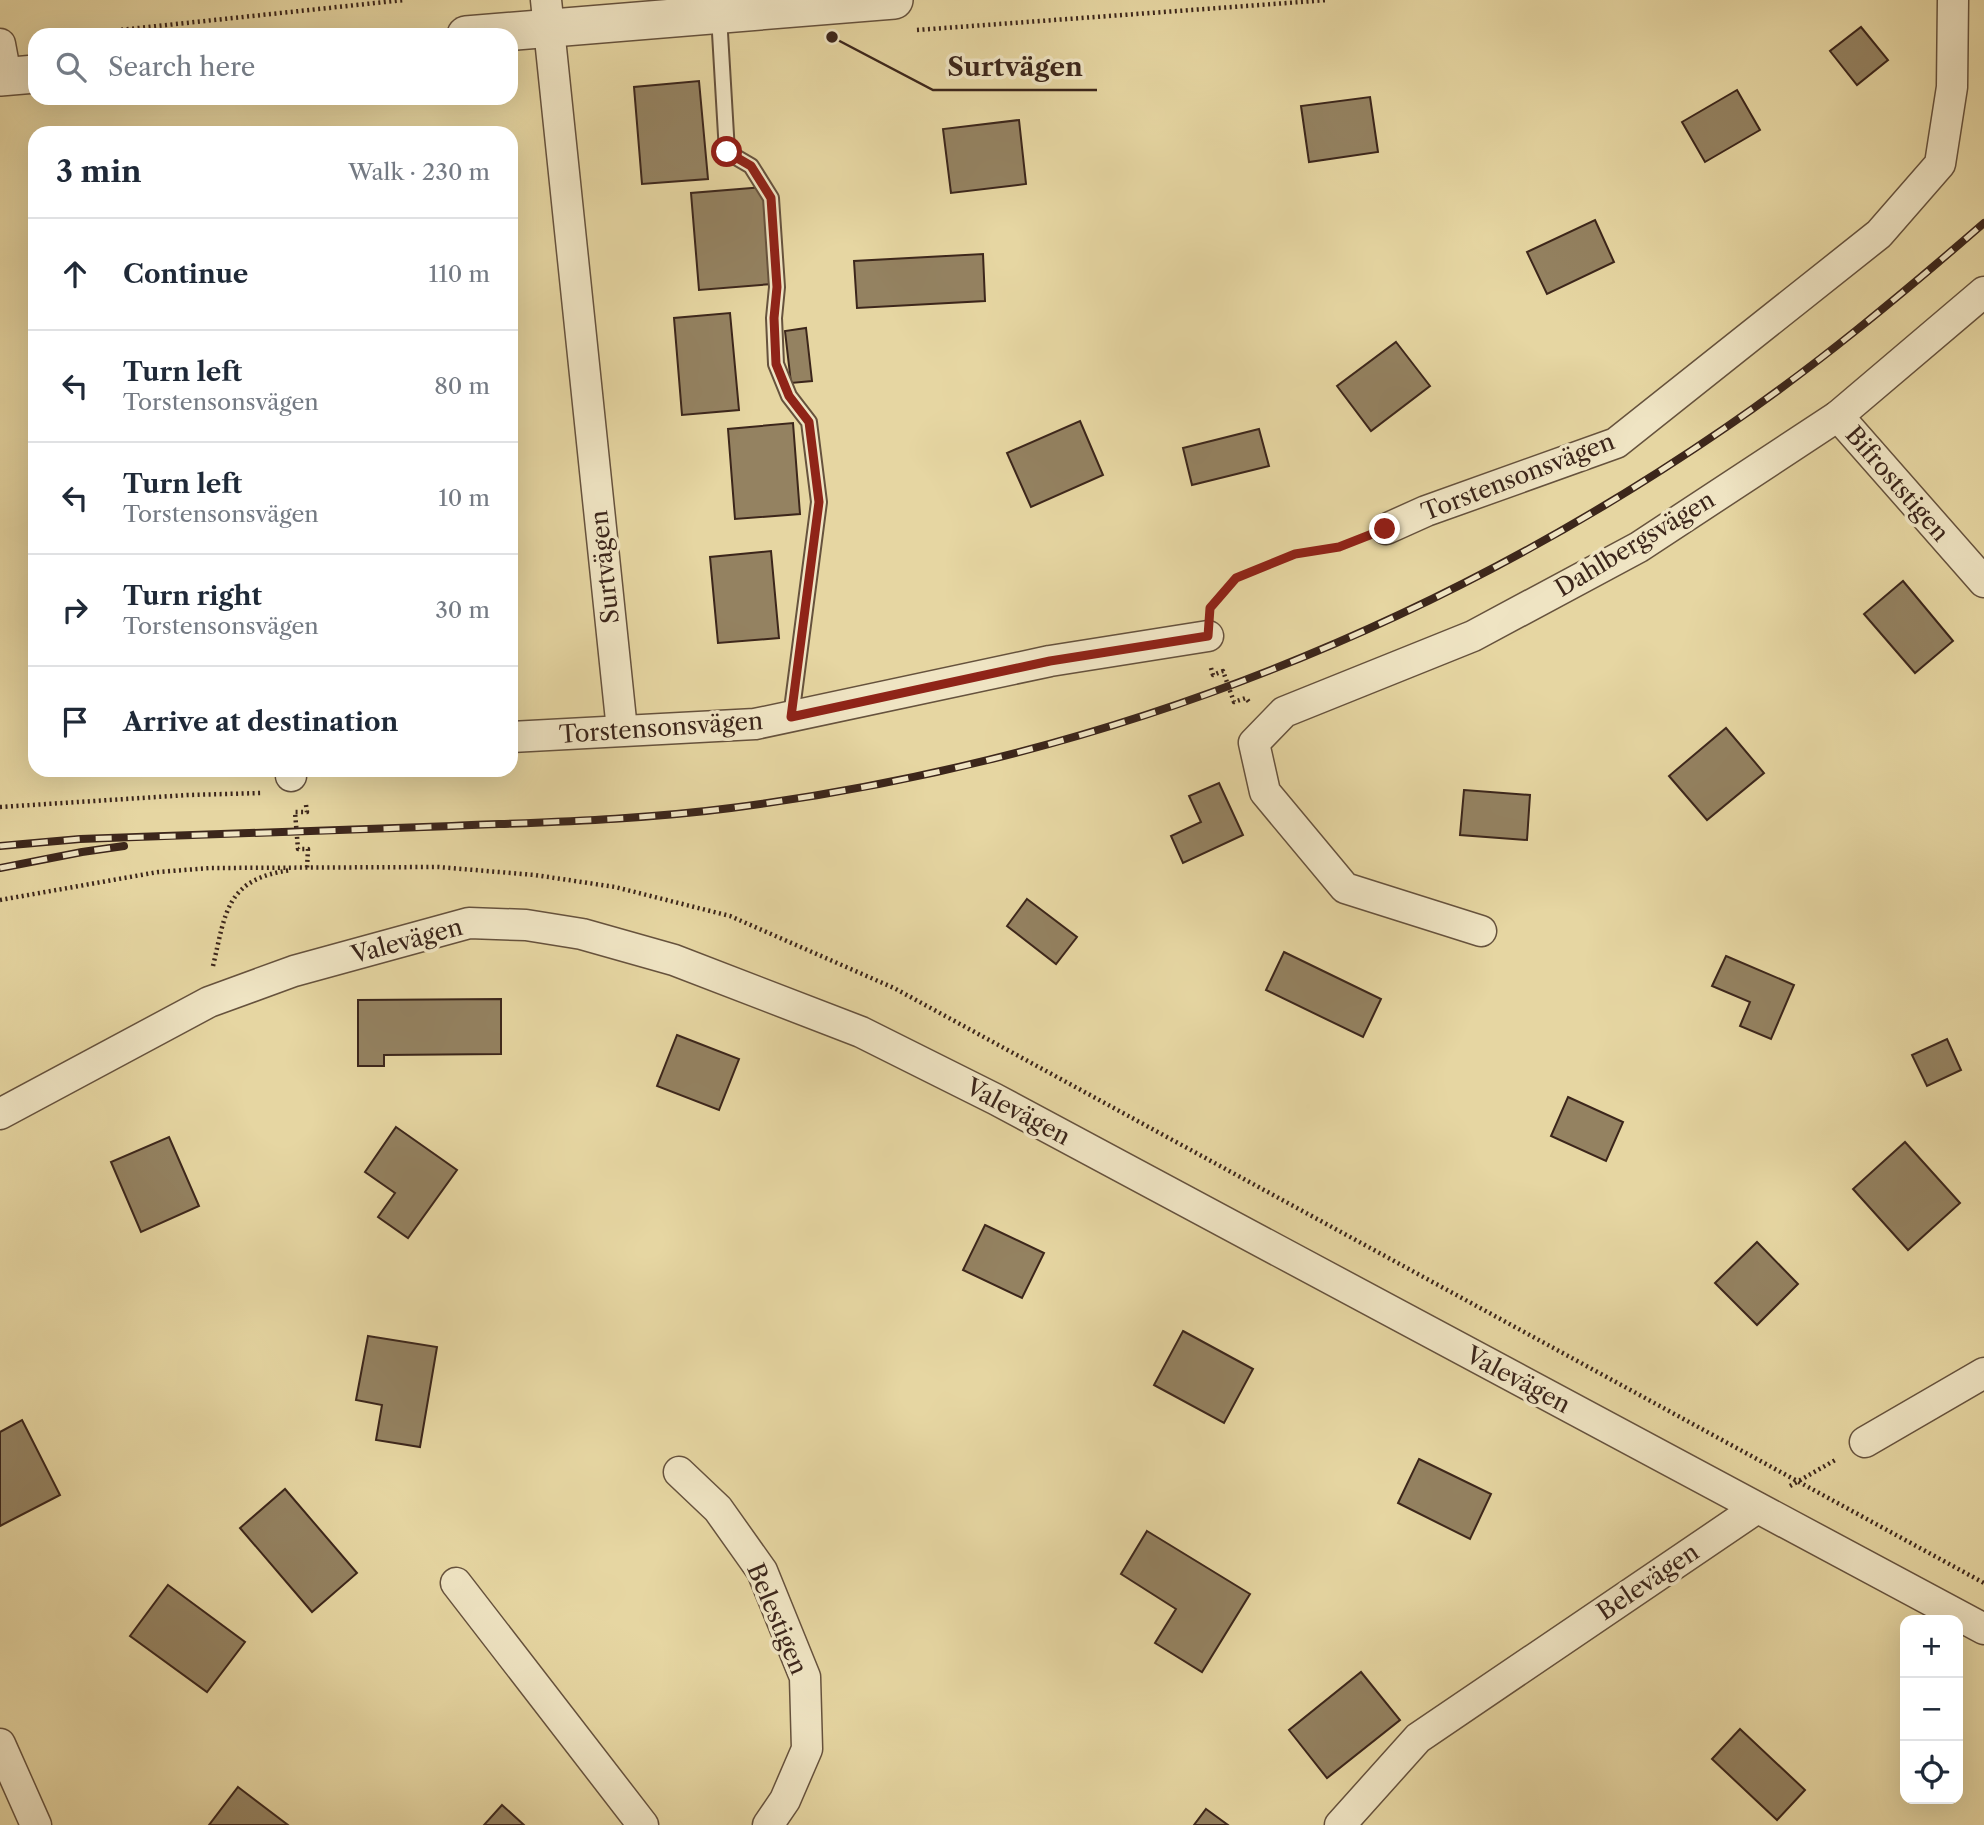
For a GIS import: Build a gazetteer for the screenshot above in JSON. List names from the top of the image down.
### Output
{
  "streets": {
    "street": [
      "Torstensonsvägen",
      "Bifroststigen",
      "Dahlbergsvägen",
      "Surtvägen",
      "Valevägen",
      "Belevägen",
      "Belestigen"
    ]
  },
  "crossings": [
    ["Torstensonsvägen", "Surtvägen"],
    ["Bifroststigen", "Dahlbergsvägen"],
    ["Valevägen", "Belevägen"]
  ],
  "places": ["Surtvägen"],
  "page": {
    "search": "Search here",
    "heading": ["3 min", "Walk · 230 m"],
    "list": [
      ["Continue", "110 m"],
      ["Turn left", "Torstensonsvägen", "80 m"],
      ["Turn left", "Torstensonsvägen", "10 m"],
      ["Turn right", "Torstensonsvägen", "30 m"],
      "Arrive at destination"
    ],
    "map_buttons": ["+", "−"]
  }
}
